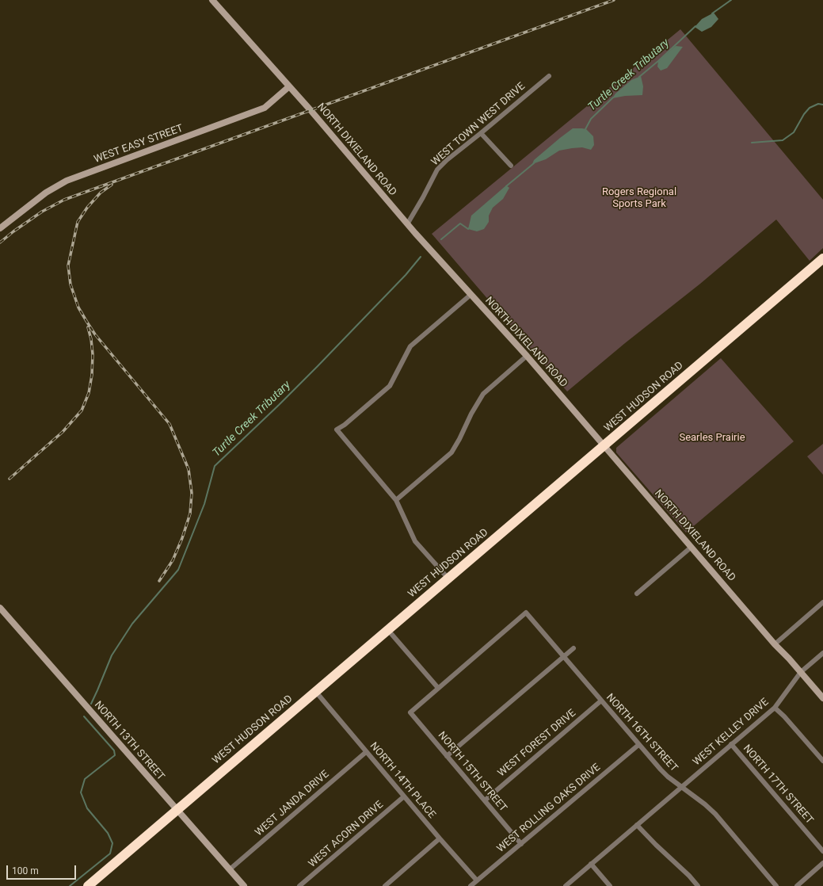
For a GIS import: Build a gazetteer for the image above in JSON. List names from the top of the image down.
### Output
{
  "streets": {
    "highway": ["WEST HUDSON ROAD"],
    "main road": ["WEST EASY STREET", "NORTH DIXIELAND ROAD", "NORTH 13TH STREET"],
    "street": [
      "WEST TOWN WEST DRIVE",
      "WEST KELLEY DRIVE",
      "NORTH 16TH STREET",
      "WEST FOREST DRIVE",
      "NORTH 15TH STREET",
      "NORTH 14TH PLACE",
      "NORTH 17TH STREET",
      "WEST JANDA DRIVE",
      "WEST ROLLING OAKS DRIVE",
      "WEST ACORN DRIVE"
    ]
  },
  "crossings": [
    ["WEST TOWN WEST DRIVE", "NORTH DIXIELAND ROAD"],
    ["WEST EASY STREET", "NORTH DIXIELAND ROAD"],
    ["NORTH DIXIELAND ROAD", "WEST HUDSON ROAD"],
    ["NORTH DIXIELAND ROAD", "WEST KELLEY DRIVE"],
    ["WEST HUDSON ROAD", "NORTH 13TH STREET"],
    ["WEST HUDSON ROAD", "NORTH 14TH PLACE"],
    ["WEST KELLEY DRIVE", "NORTH 16TH STREET"],
    ["WEST KELLEY DRIVE", "NORTH 17TH STREET"],
    ["NORTH 16TH STREET", "WEST FOREST DRIVE"],
    ["NORTH 16TH STREET", "NORTH 15TH STREET"],
    ["NORTH 16TH STREET", "WEST ROLLING OAKS DRIVE"],
    ["NORTH 13TH STREET", "WEST JANDA DRIVE"],
    ["WEST FOREST DRIVE", "NORTH 15TH STREET"],
    ["NORTH 15TH STREET", "WEST ROLLING OAKS DRIVE"],
    ["NORTH 14TH PLACE", "WEST JANDA DRIVE"],
    ["NORTH 14TH PLACE", "WEST ROLLING OAKS DRIVE"],
    ["NORTH 14TH PLACE", "WEST ACORN DRIVE"]
  ],
  "water": ["Turtle Creek Tributary"],
  "parks": ["Rogers Regional Sports Park", "Searles Prairie"],
  "scale_bar": "100 m"
}
